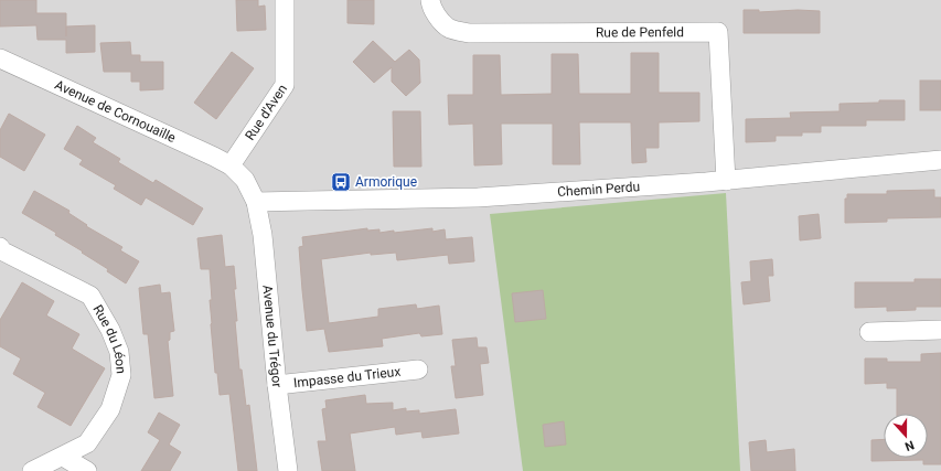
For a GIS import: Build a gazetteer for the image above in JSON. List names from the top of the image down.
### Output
{
  "streets": {
    "street": [
      "Rue de Penfeld",
      "Avenue de Cornouaille",
      "Rue d'Aven",
      "Chemin Perdu",
      "Avenue du Trégor",
      "Rue du Léon",
      "Impasse du Trieux"
    ]
  },
  "crossings": [
    ["Rue de Penfeld", "Chemin Perdu"],
    ["Avenue de Cornouaille", "Rue d'Aven"],
    ["Avenue de Cornouaille", "Avenue du Trégor"],
    ["Rue d'Aven", "Avenue du Trégor"],
    ["Chemin Perdu", "Avenue du Trégor"],
    ["Avenue du Trégor", "Impasse du Trieux"]
  ],
  "places": {
    "bus stop": ["Armorique"]
  },
  "north": "bottom"
}
